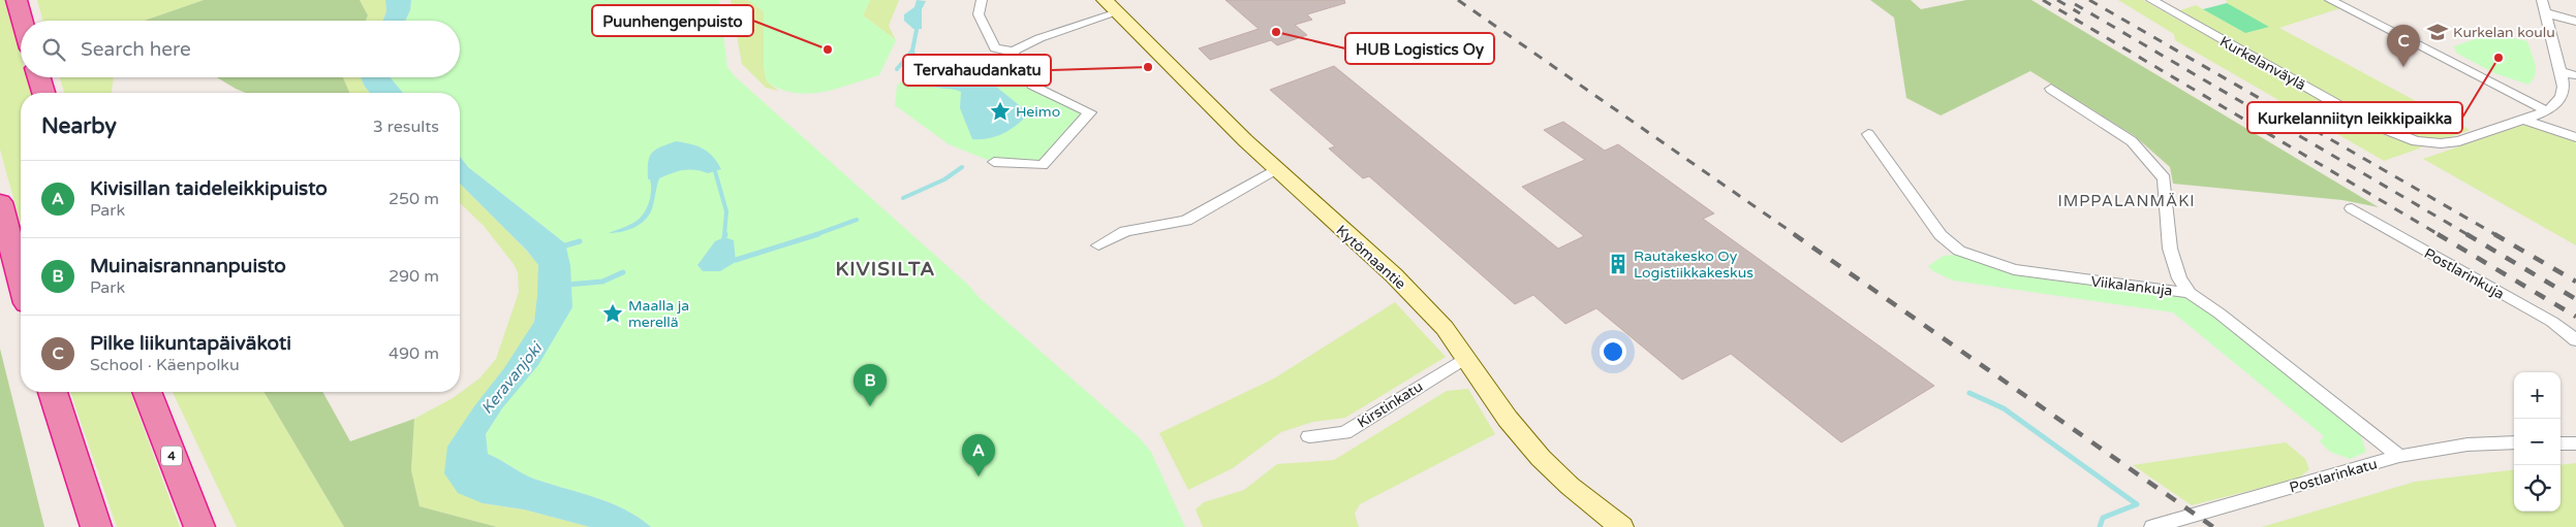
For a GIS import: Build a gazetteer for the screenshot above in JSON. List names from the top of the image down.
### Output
{
  "streets": {
    "highway": ["4"],
    "street": [
      "Kurkelanväylä",
      "Kytömaantie",
      "Postlarinkuja",
      "Viikalankuja",
      "Kirstinkatu",
      "Postlarinkatu"
    ]
  },
  "crossings": [
    ["Kytömaantie", "Kirstinkatu"],
    ["Viikalankuja", "Postlarinkatu"]
  ],
  "districts": ["IMPPALANMÄKI", "KIVISILTA"],
  "water": ["Keravanjoki"],
  "places": {
    "other": [
      "HUB Logistics Oy",
      "Puunhengenpuisto",
      "Kurkelanniityn leikkipaikka",
      "Tervahaudankatu"
    ],
    "school or university": ["Kurkelan koulu"],
    "place": ["Heimo", "Maalla ja merellä"],
    "building": ["Rautakesko Oy Logistiikkakeskus"]
  },
  "page": {
    "search": "Search here",
    "pins": ["C", "B", "A"],
    "heading": ["Nearby", "3 results"],
    "list": [
      {
        "mark": "A",
        "name": "Kivisillan taideleikkipuisto",
        "note": "Park",
        "value": "250 m"
      },
      {
        "mark": "B",
        "name": "Muinaisrannanpuisto",
        "note": "Park",
        "value": "290 m"
      },
      {
        "mark": "C",
        "name": "Pilke liikuntapäiväkoti",
        "note": "School · Käenpolku",
        "value": "490 m"
      }
    ],
    "map_buttons": ["+", "−"]
  }
}
